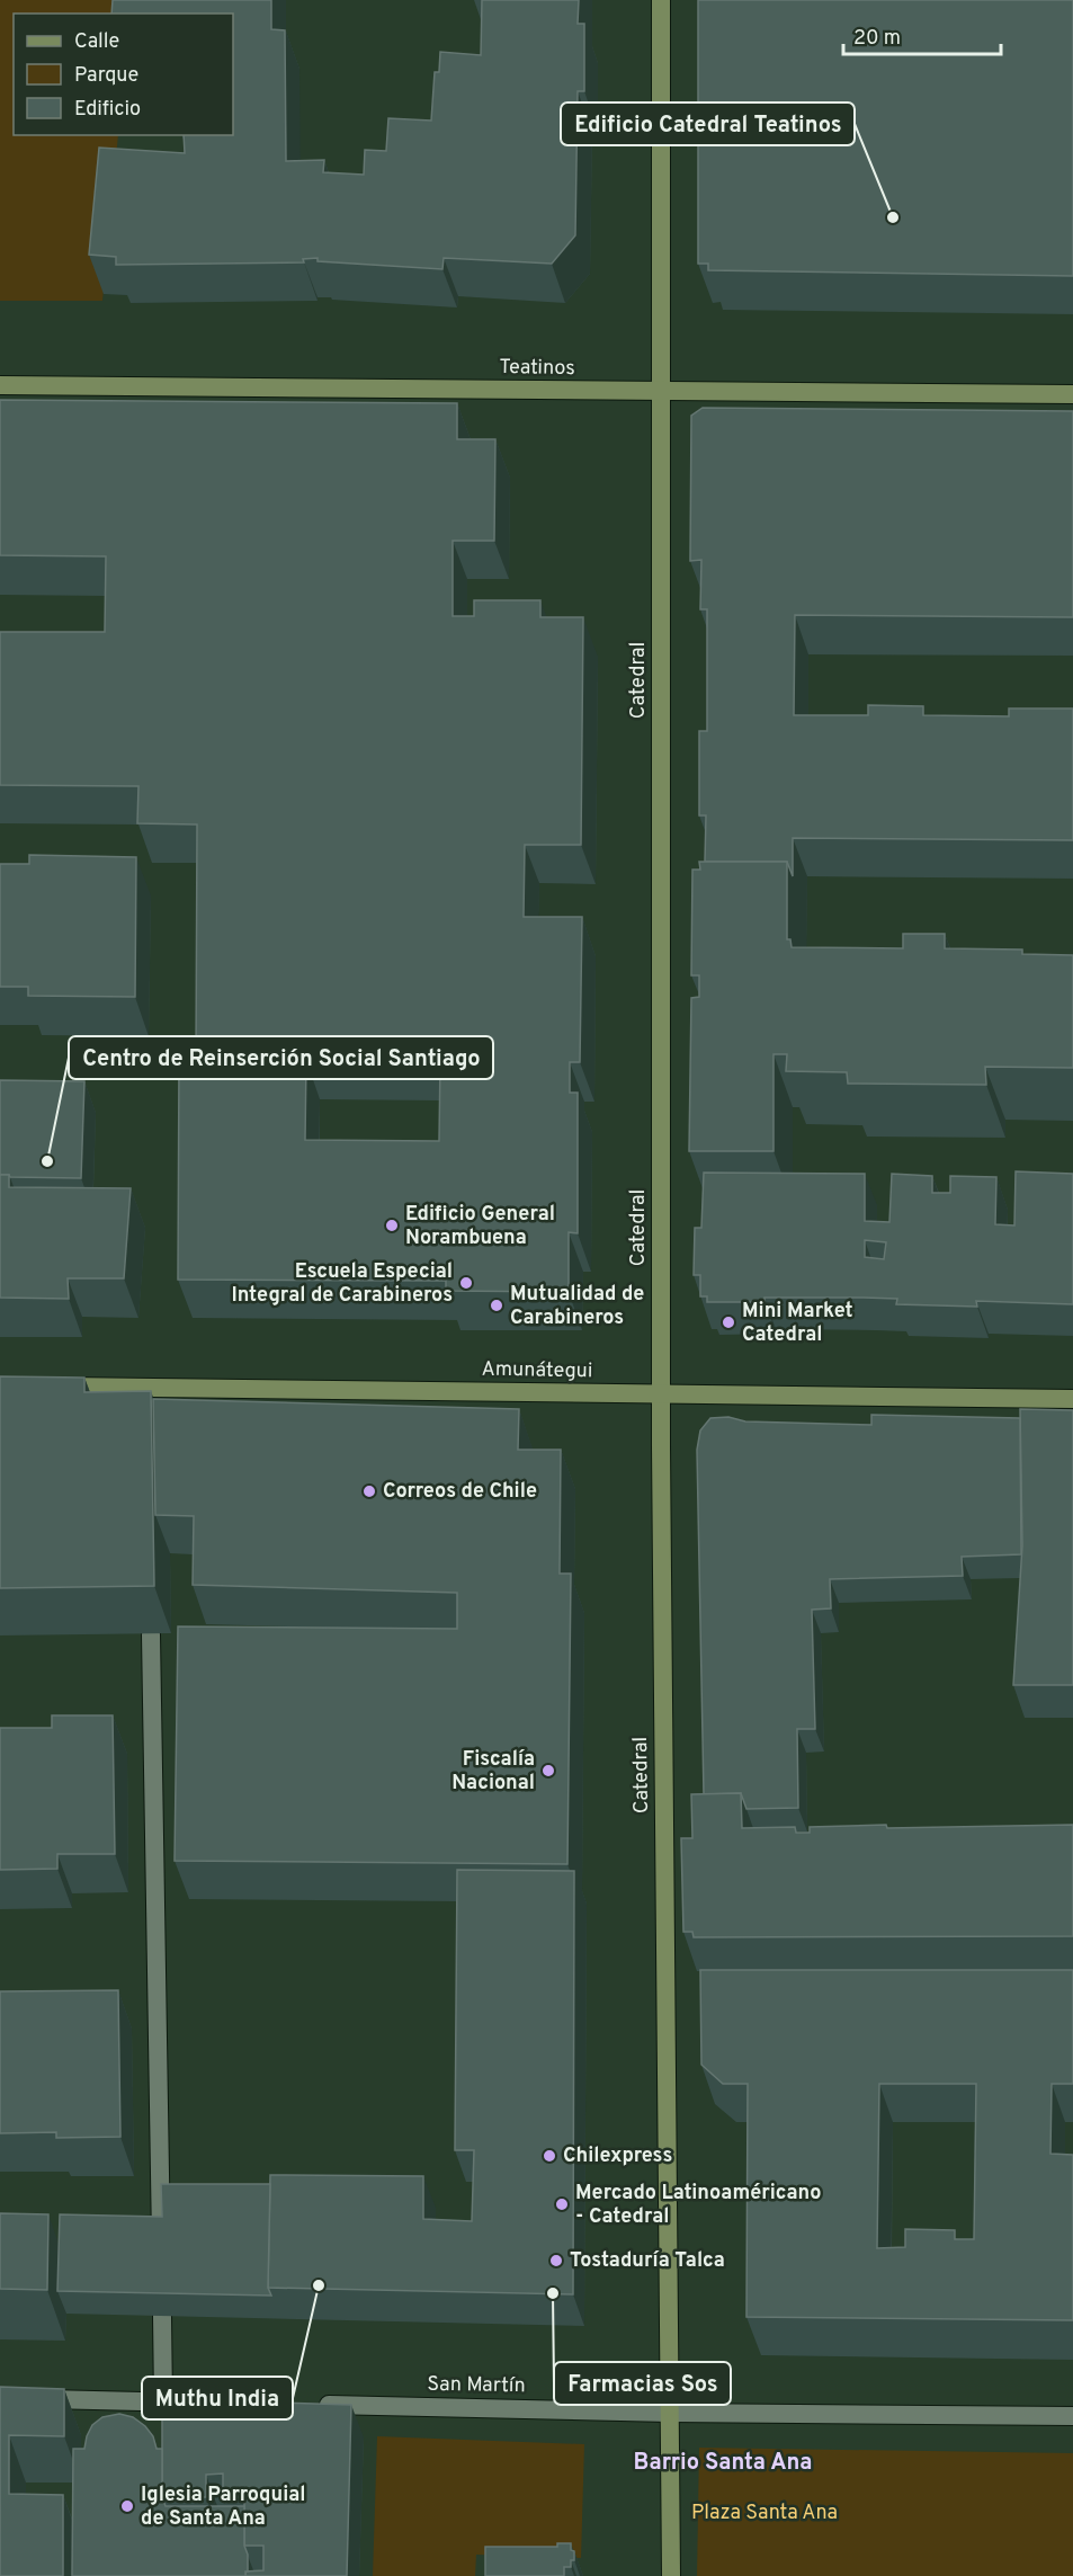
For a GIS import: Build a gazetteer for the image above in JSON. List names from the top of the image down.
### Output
{
  "streets": {
    "main road": ["Teatinos", "Catedral", "Amunátegui"],
    "street": ["San Martín"]
  },
  "crossings": [
    ["Teatinos", "Catedral"],
    ["Catedral", "Amunátegui"],
    ["Catedral", "San Martín"]
  ],
  "districts": ["Barrio Santa Ana"],
  "parks": ["Plaza Santa Ana"],
  "places": [
    "Edificio Catedral Teatinos",
    "Centro de Reinserción Social Santiago",
    "Edificio General Norambuena",
    "Escuela Especial Integral de Carabineros",
    "Mutualidad de Carabineros",
    "Mini Market Catedral",
    "Correos de Chile",
    "Fiscalía Nacional",
    "Chilexpress",
    "Mercado Latinoaméricano - Catedral",
    "Tostaduría Talca",
    "Muthu India",
    "Farmacias Sos",
    "Iglesia Parroquial de Santa Ana"
  ],
  "legend": ["Calle", "Parque", "Edificio"],
  "scale_bar": "20 m"
}
